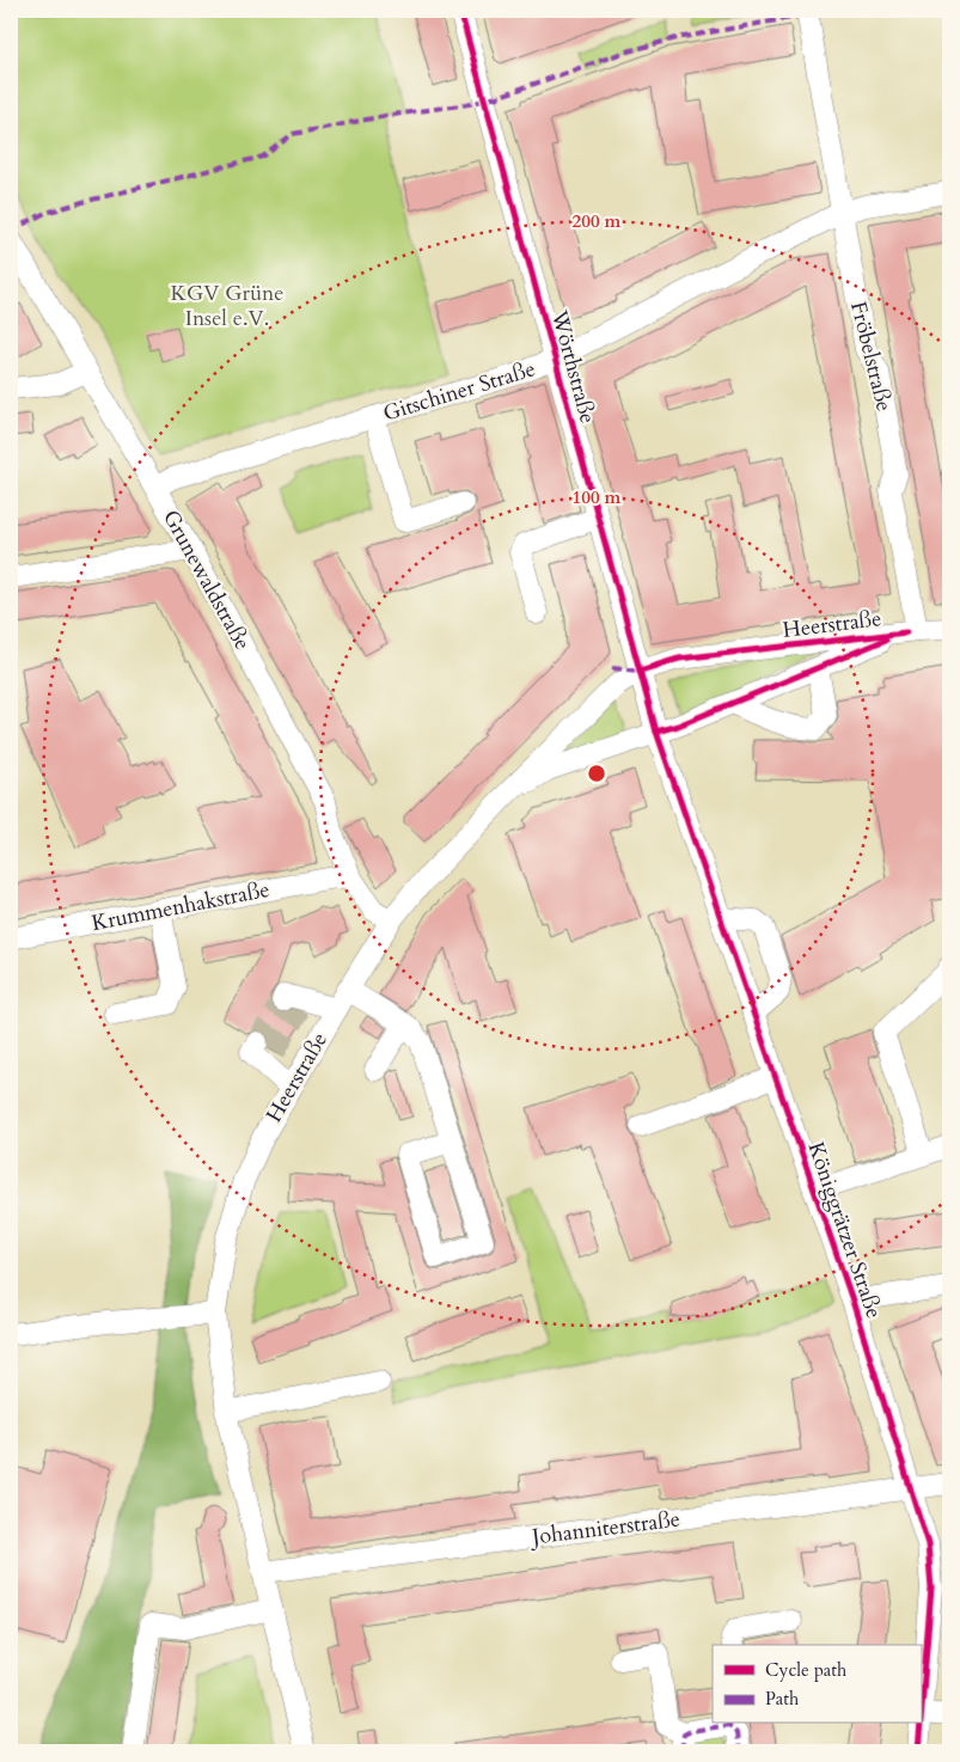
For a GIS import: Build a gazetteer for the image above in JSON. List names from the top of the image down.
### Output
{
  "streets": {
    "street": [
      "Fröbelstraße",
      "Wörthstraße",
      "Gitschiner Straße",
      "Grunewaldstraße",
      "Heerstraße",
      "Krummenhakstraße",
      "Königgrätzer Straße",
      "Johanniterstraße"
    ]
  },
  "crossings": [
    ["Fröbelstraße", "Gitschiner Straße"],
    ["Fröbelstraße", "Heerstraße"],
    ["Wörthstraße", "Gitschiner Straße"],
    ["Wörthstraße", "Heerstraße"],
    ["Wörthstraße", "Königgrätzer Straße"],
    ["Gitschiner Straße", "Grunewaldstraße"],
    ["Grunewaldstraße", "Heerstraße"],
    ["Grunewaldstraße", "Krummenhakstraße"],
    ["Heerstraße", "Königgrätzer Straße"],
    ["Heerstraße", "Johanniterstraße"],
    ["Königgrätzer Straße", "Johanniterstraße"]
  ],
  "parks": ["KGV Grüne Insel e.V."],
  "legend": ["Cycle path", "Path"],
  "rings": ["200 m", "100 m"]
}
